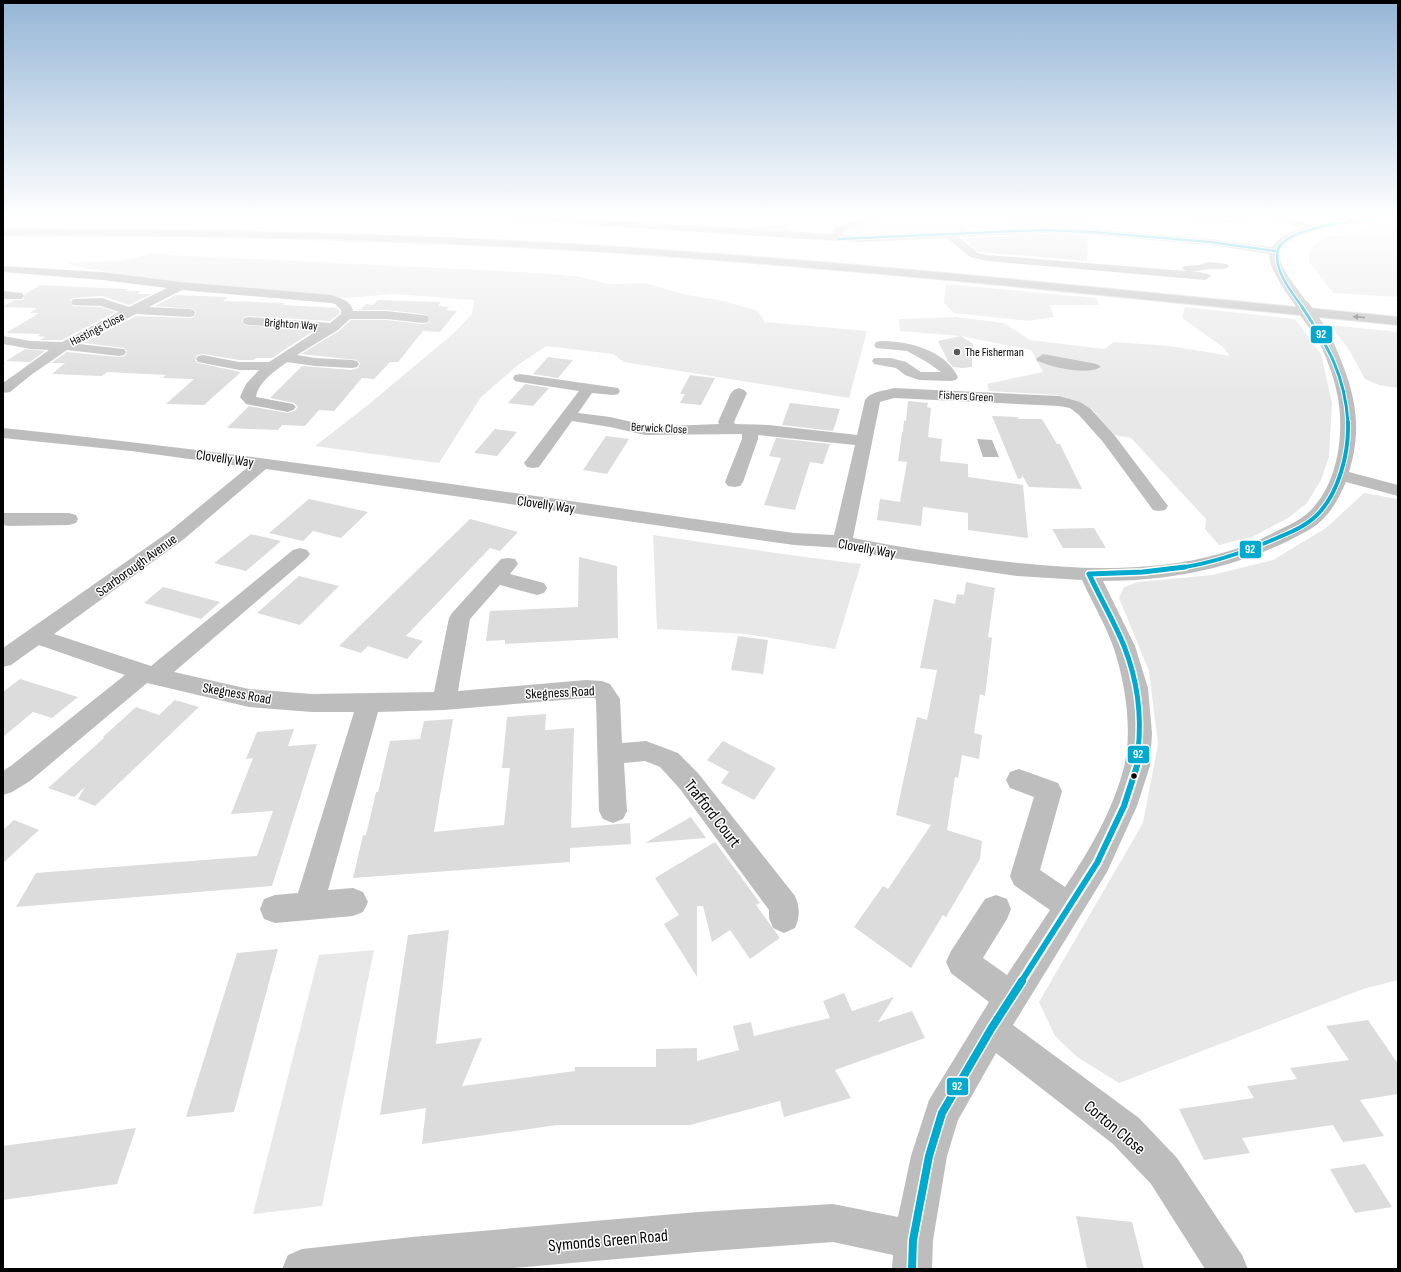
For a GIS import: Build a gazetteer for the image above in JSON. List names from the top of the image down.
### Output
{
  "streets": {
    "main road": [
      "Brighton Way",
      "Hastings Close",
      "Fishers Green",
      "Berwick Close",
      "Clovelly Way",
      "Scarborough Avenue",
      "Skegness Road",
      "Trafford Court",
      "Corton Close",
      "Symonds Green Road"
    ]
  },
  "crossings": [
    ["Brighton Way", "Hastings Close"],
    ["Clovelly Way", "Scarborough Avenue"],
    ["Scarborough Avenue", "Skegness Road"],
    ["Skegness Road", "Trafford Court"]
  ],
  "places": ["The Fisherman"],
  "lines": ["transit line 92"]
}
